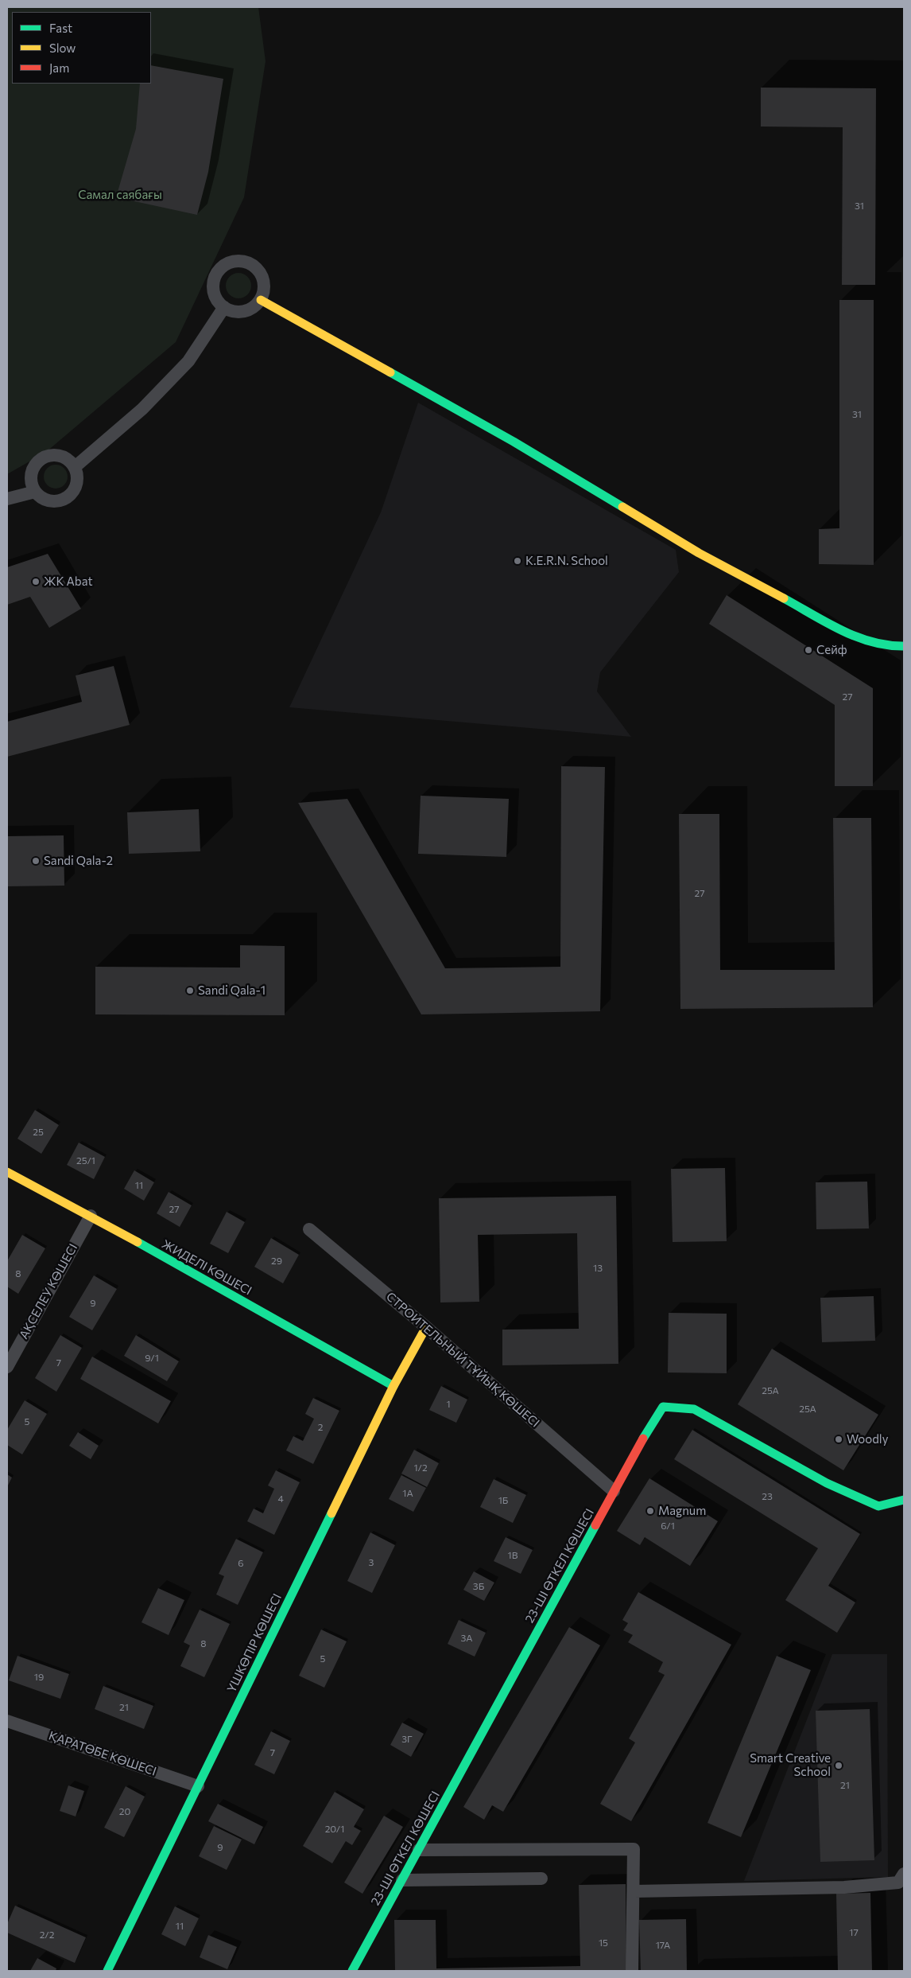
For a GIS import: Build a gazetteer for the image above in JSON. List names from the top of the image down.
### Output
{
  "streets": {
    "street": [
      "ЖИДЕЛІ КӨШЕСІ",
      "АҚСЕЛЕУ КӨШЕСІ",
      "СТРОИТЕЛЬНЫЙ ТҰЙЫҚ КӨШЕСІ",
      "23-ШІ ӨТКЕЛ КӨШЕСІ",
      "ҮШКӨПІР КӨШЕСІ",
      "ҚАРАТӨБЕ КӨШЕСІ"
    ]
  },
  "crossings": [
    ["ЖИДЕЛІ КӨШЕСІ", "АҚСЕЛЕУ КӨШЕСІ"],
    ["ЖИДЕЛІ КӨШЕСІ", "ҮШКӨПІР КӨШЕСІ"],
    ["СТРОИТЕЛЬНЫЙ ТҰЙЫҚ КӨШЕСІ", "23-ШІ ӨТКЕЛ КӨШЕСІ"],
    ["СТРОИТЕЛЬНЫЙ ТҰЙЫҚ КӨШЕСІ", "ҮШКӨПІР КӨШЕСІ"],
    ["ҮШКӨПІР КӨШЕСІ", "ҚАРАТӨБЕ КӨШЕСІ"]
  ],
  "parks": ["Самал саябағы"],
  "places": [
    "K.E.R.N. School",
    "ЖК Abat",
    "Сейф",
    "Sandi Qala-2",
    "Sandi Qala-1",
    "Woodly",
    "Magnum",
    "Smart Creative School"
  ],
  "house_numbers": [
    "31",
    "31",
    "27",
    "27",
    "25",
    "25/1",
    "11",
    "27",
    "29",
    "13",
    "8",
    "9",
    "9/1",
    "7",
    "25А",
    "1",
    "25А",
    "5",
    "2",
    "1/2",
    "1А",
    "23",
    "4",
    "1Б",
    "6/1",
    "1В",
    "3",
    "6",
    "3Б",
    "3А",
    "8",
    "5",
    "19",
    "21",
    "3Г",
    "7",
    "21",
    "20",
    "20/1",
    "9",
    "11",
    "17",
    "2/2",
    "15",
    "17А"
  ],
  "legend": ["Fast", "Slow", "Jam"]
}
